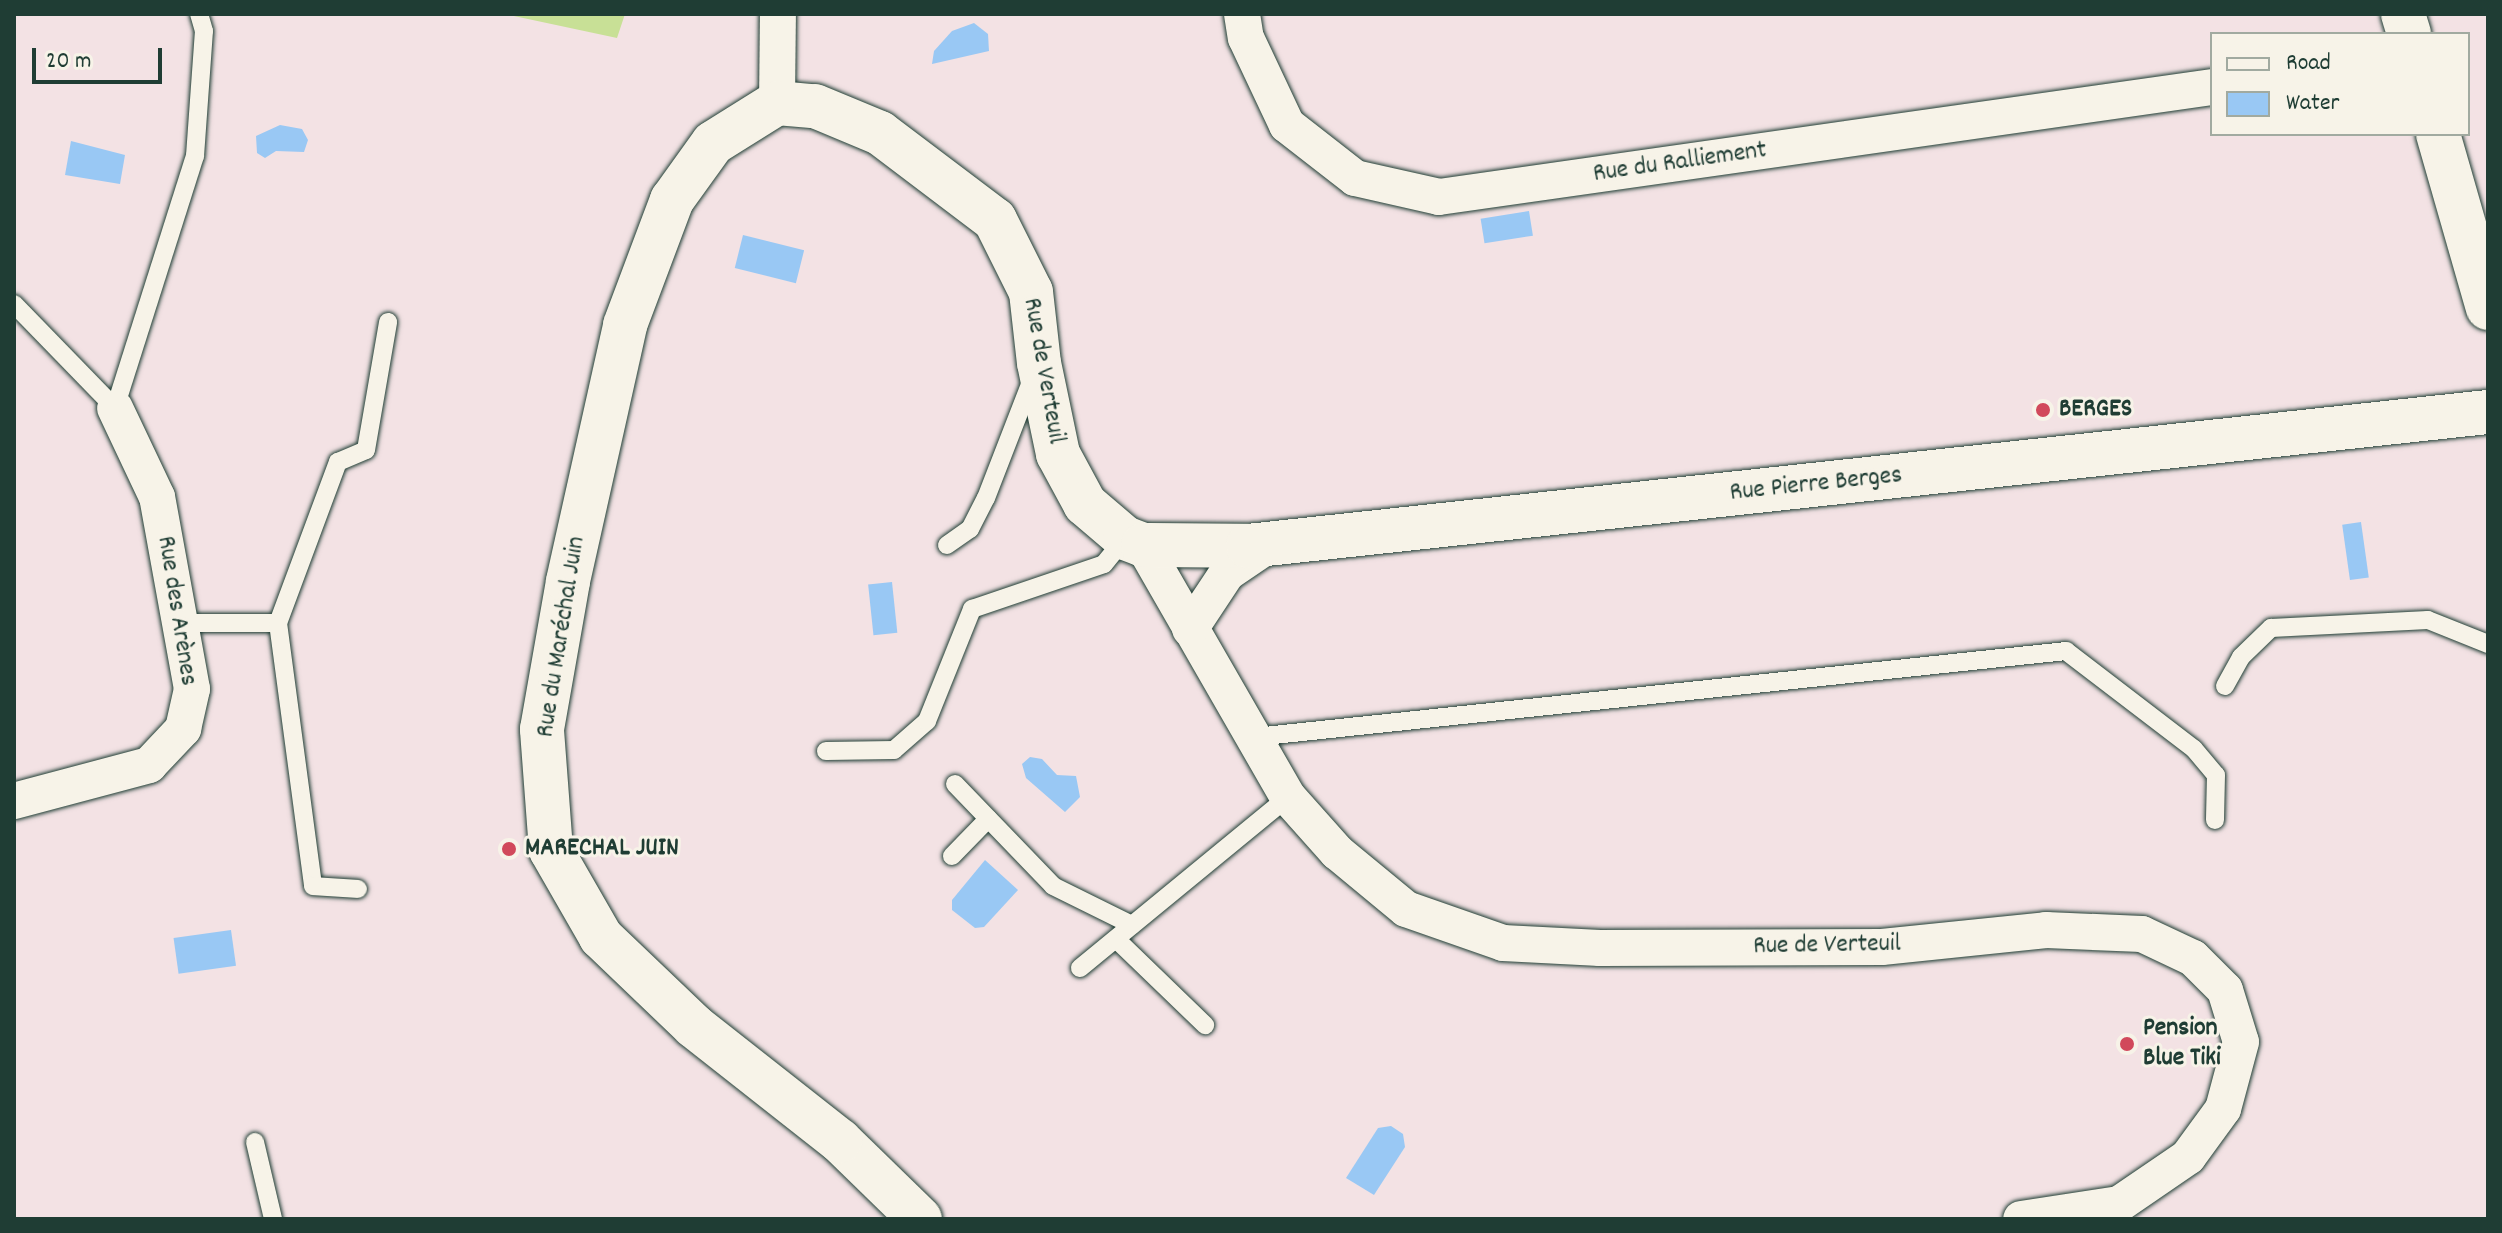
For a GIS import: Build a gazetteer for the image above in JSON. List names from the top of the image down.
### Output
{
  "streets": {
    "street": [
      "Rue du Ralliement",
      "Rue de Verteuil",
      "Rue Pierre Berges",
      "Rue des Arènes",
      "Rue du Maréchal Juin"
    ]
  },
  "crossings": [
    ["Rue de Verteuil", "Rue Pierre Berges"],
    ["Rue de Verteuil", "Rue du Maréchal Juin"]
  ],
  "places": ["BERGES", "MARECHAL JUIN", "Pension Blue Tiki"],
  "legend": ["Road", "Water"],
  "scale_bar": "20 m"
}
